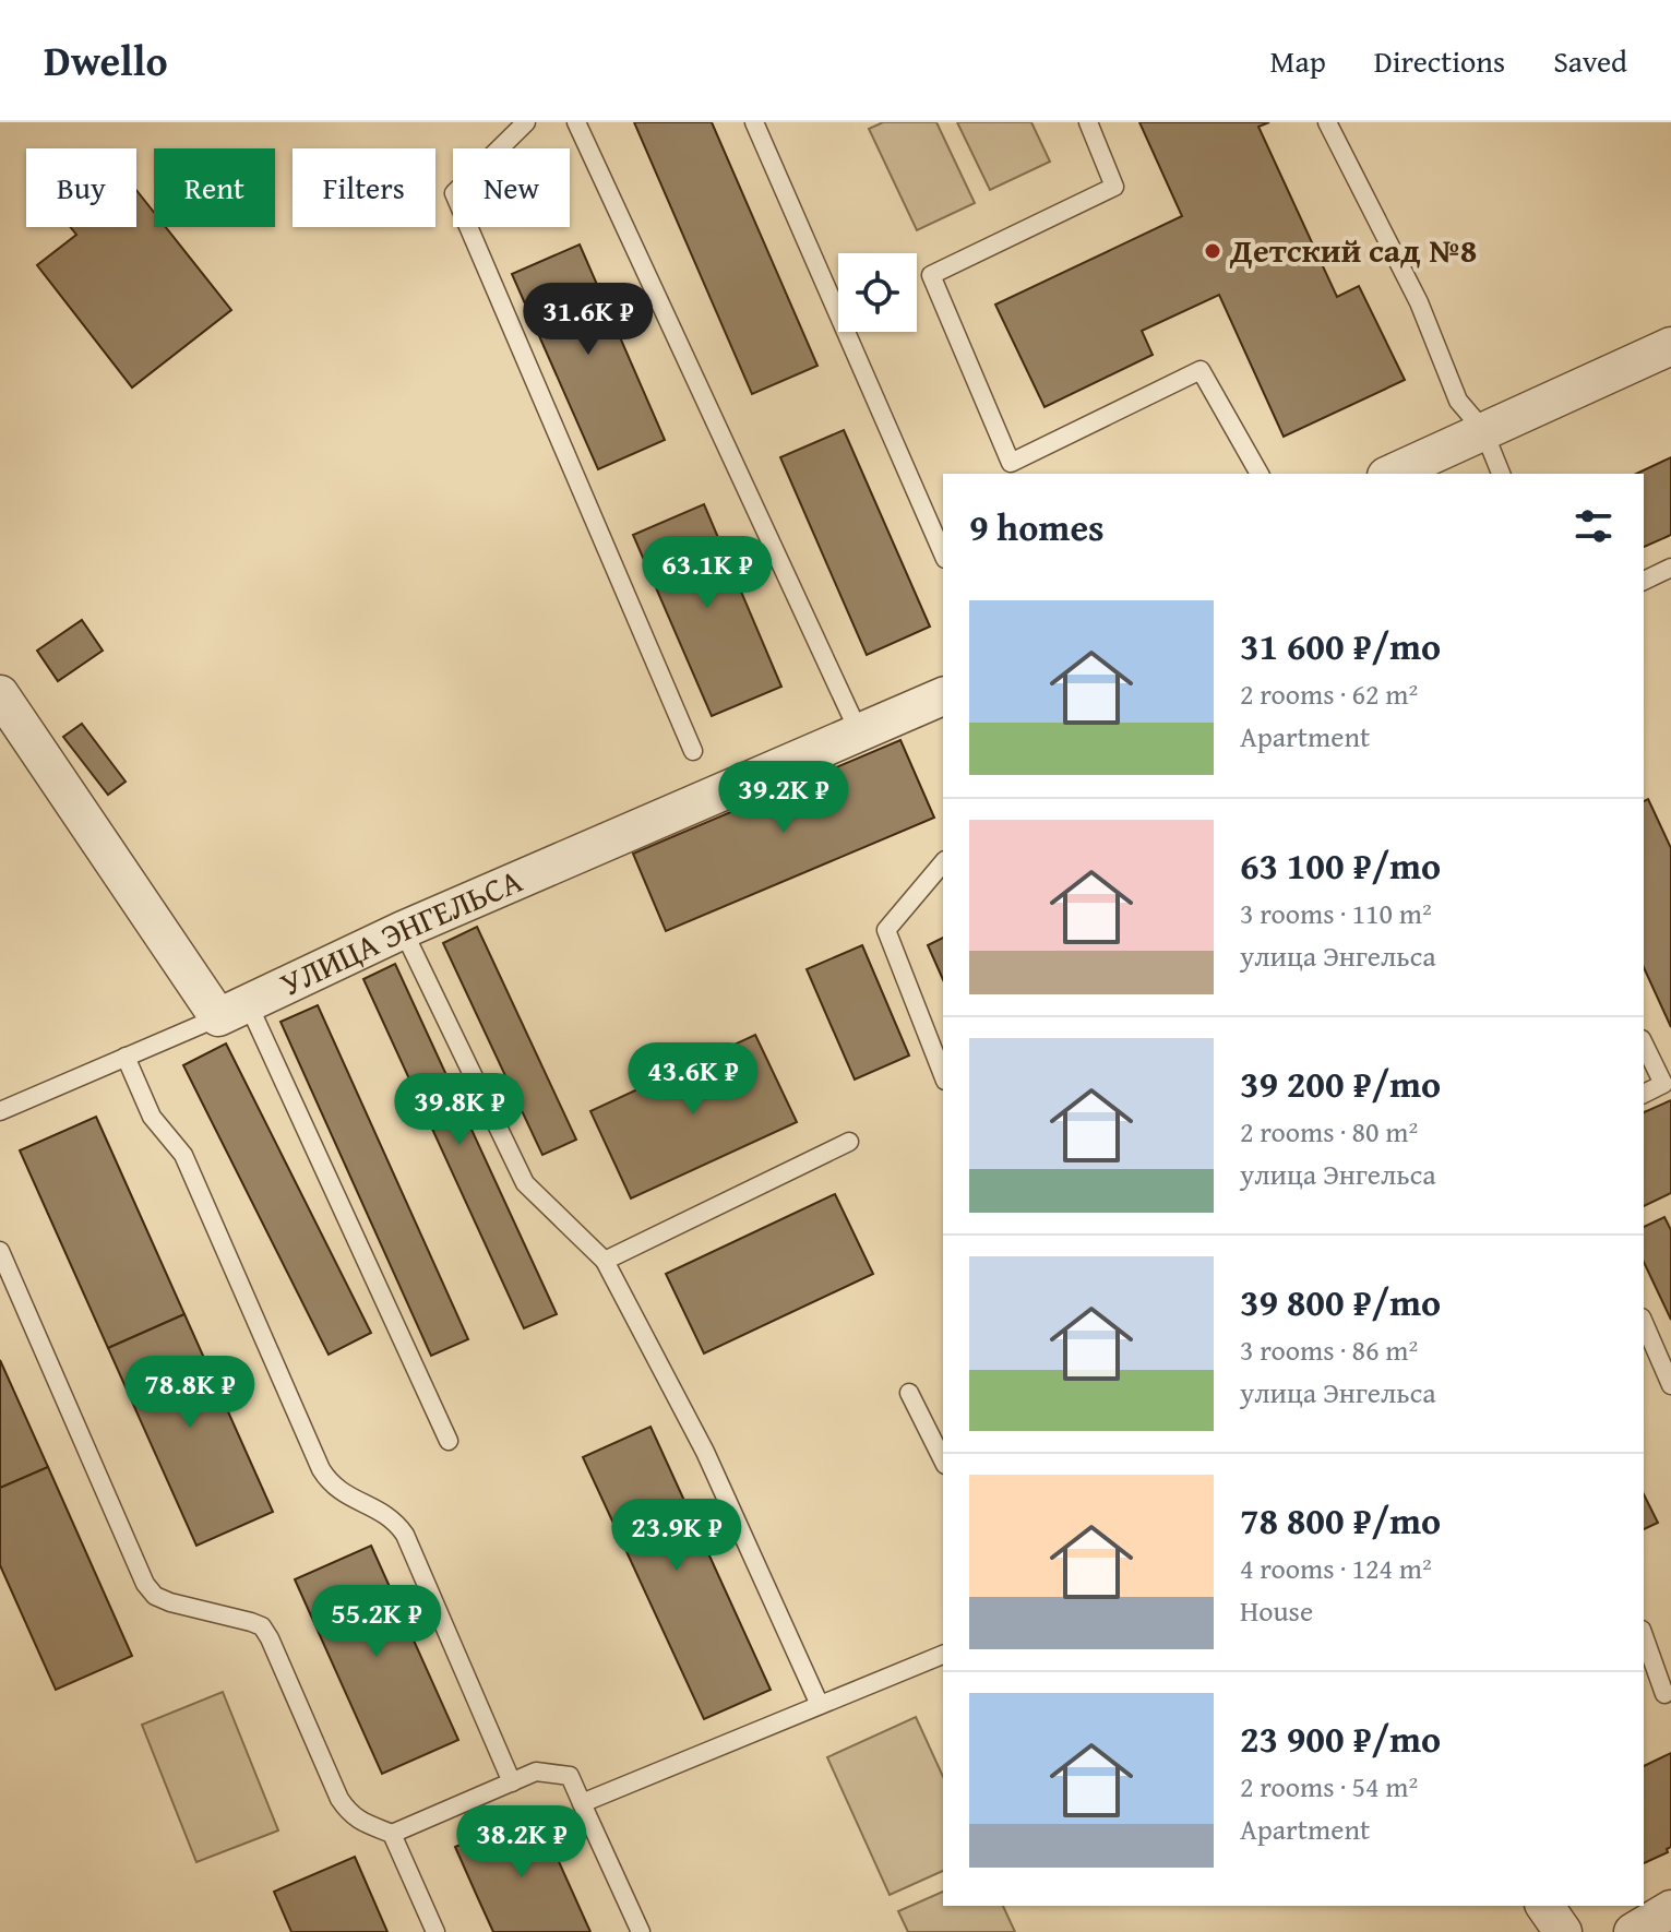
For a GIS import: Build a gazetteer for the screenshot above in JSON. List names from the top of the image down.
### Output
{
  "streets": {
    "street": ["УЛИЦА ЭНГЕЛЬСА"]
  },
  "places": ["Детский сад №8"],
  "page": {
    "header": "Dwello",
    "nav": ["Map", "Directions", "Saved"],
    "chip": [
      "Buy",
      "Rent",
      "Filters",
      "New"
    ],
    "price": [
      "31.6K ₽",
      "63.1K ₽",
      "39.2K ₽",
      "43.6K ₽",
      "39.8K ₽",
      "78.8K ₽",
      "23.9K ₽",
      "55.2K ₽",
      "38.2K ₽"
    ],
    "heading": "9 homes",
    "list": [
      {
        "name": "31 600 ₽/mo",
        "note": "2 rooms · 62 m² · Apartment"
      },
      {
        "name": "63 100 ₽/mo",
        "note": "3 rooms · 110 m² · улица Энгельса"
      },
      {
        "name": "39 200 ₽/mo",
        "note": "2 rooms · 80 m² · улица Энгельса"
      },
      {
        "name": "39 800 ₽/mo",
        "note": "3 rooms · 86 m² · улица Энгельса"
      },
      {
        "name": "78 800 ₽/mo",
        "note": "4 rooms · 124 m² · House"
      },
      {
        "name": "23 900 ₽/mo",
        "note": "2 rooms · 54 m² · Apartment"
      }
    ]
  }
}
